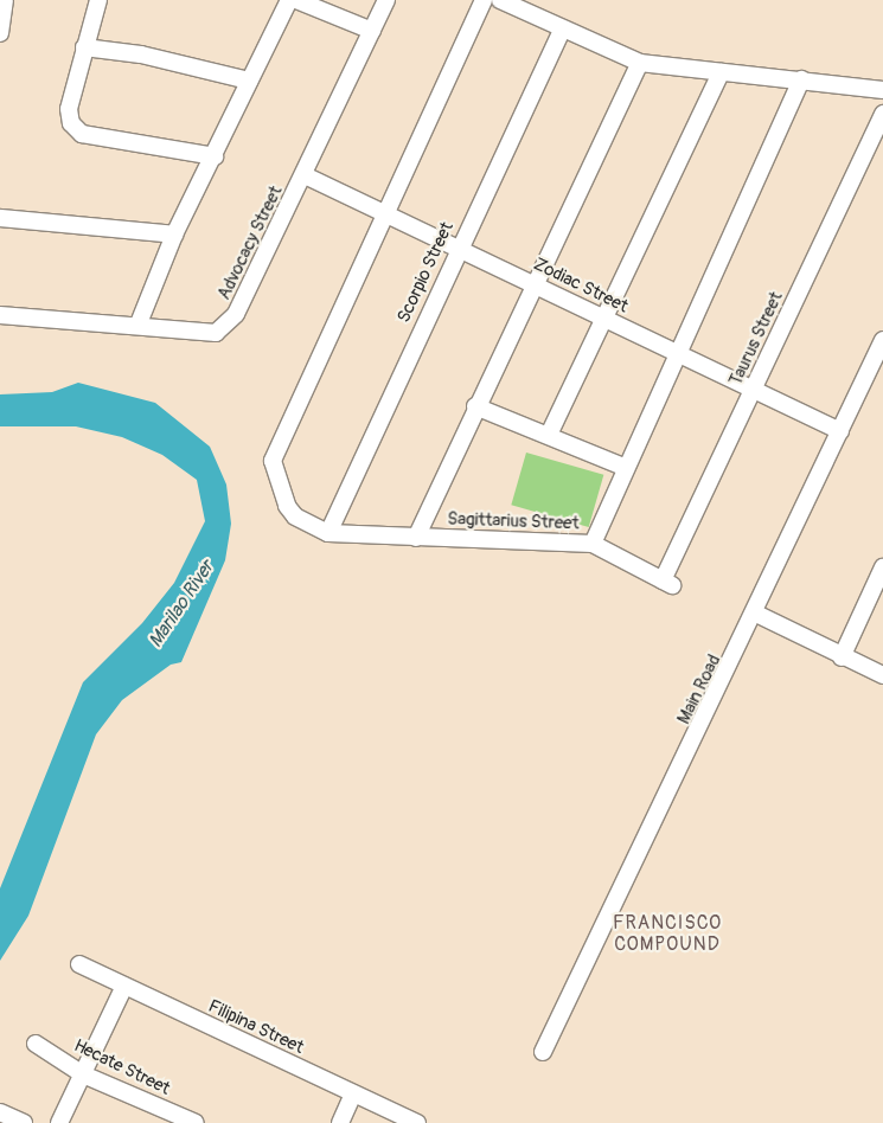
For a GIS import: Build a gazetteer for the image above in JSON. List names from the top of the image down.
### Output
{
  "streets": {
    "street": [
      "Advocacy Street",
      "Scorpio Street",
      "Zodiac Street",
      "Taurus Street",
      "Sagittarius Street",
      "Main Road",
      "Filipina Street",
      "Hecate Street"
    ]
  },
  "crossings": [
    ["Advocacy Street", "Zodiac Street"],
    ["Scorpio Street", "Zodiac Street"],
    ["Scorpio Street", "Sagittarius Street"],
    ["Zodiac Street", "Taurus Street"],
    ["Zodiac Street", "Main Road"],
    ["Taurus Street", "Sagittarius Street"]
  ],
  "districts": ["FRANCISCO COMPOUND"],
  "water": ["Marilao River"]
}
